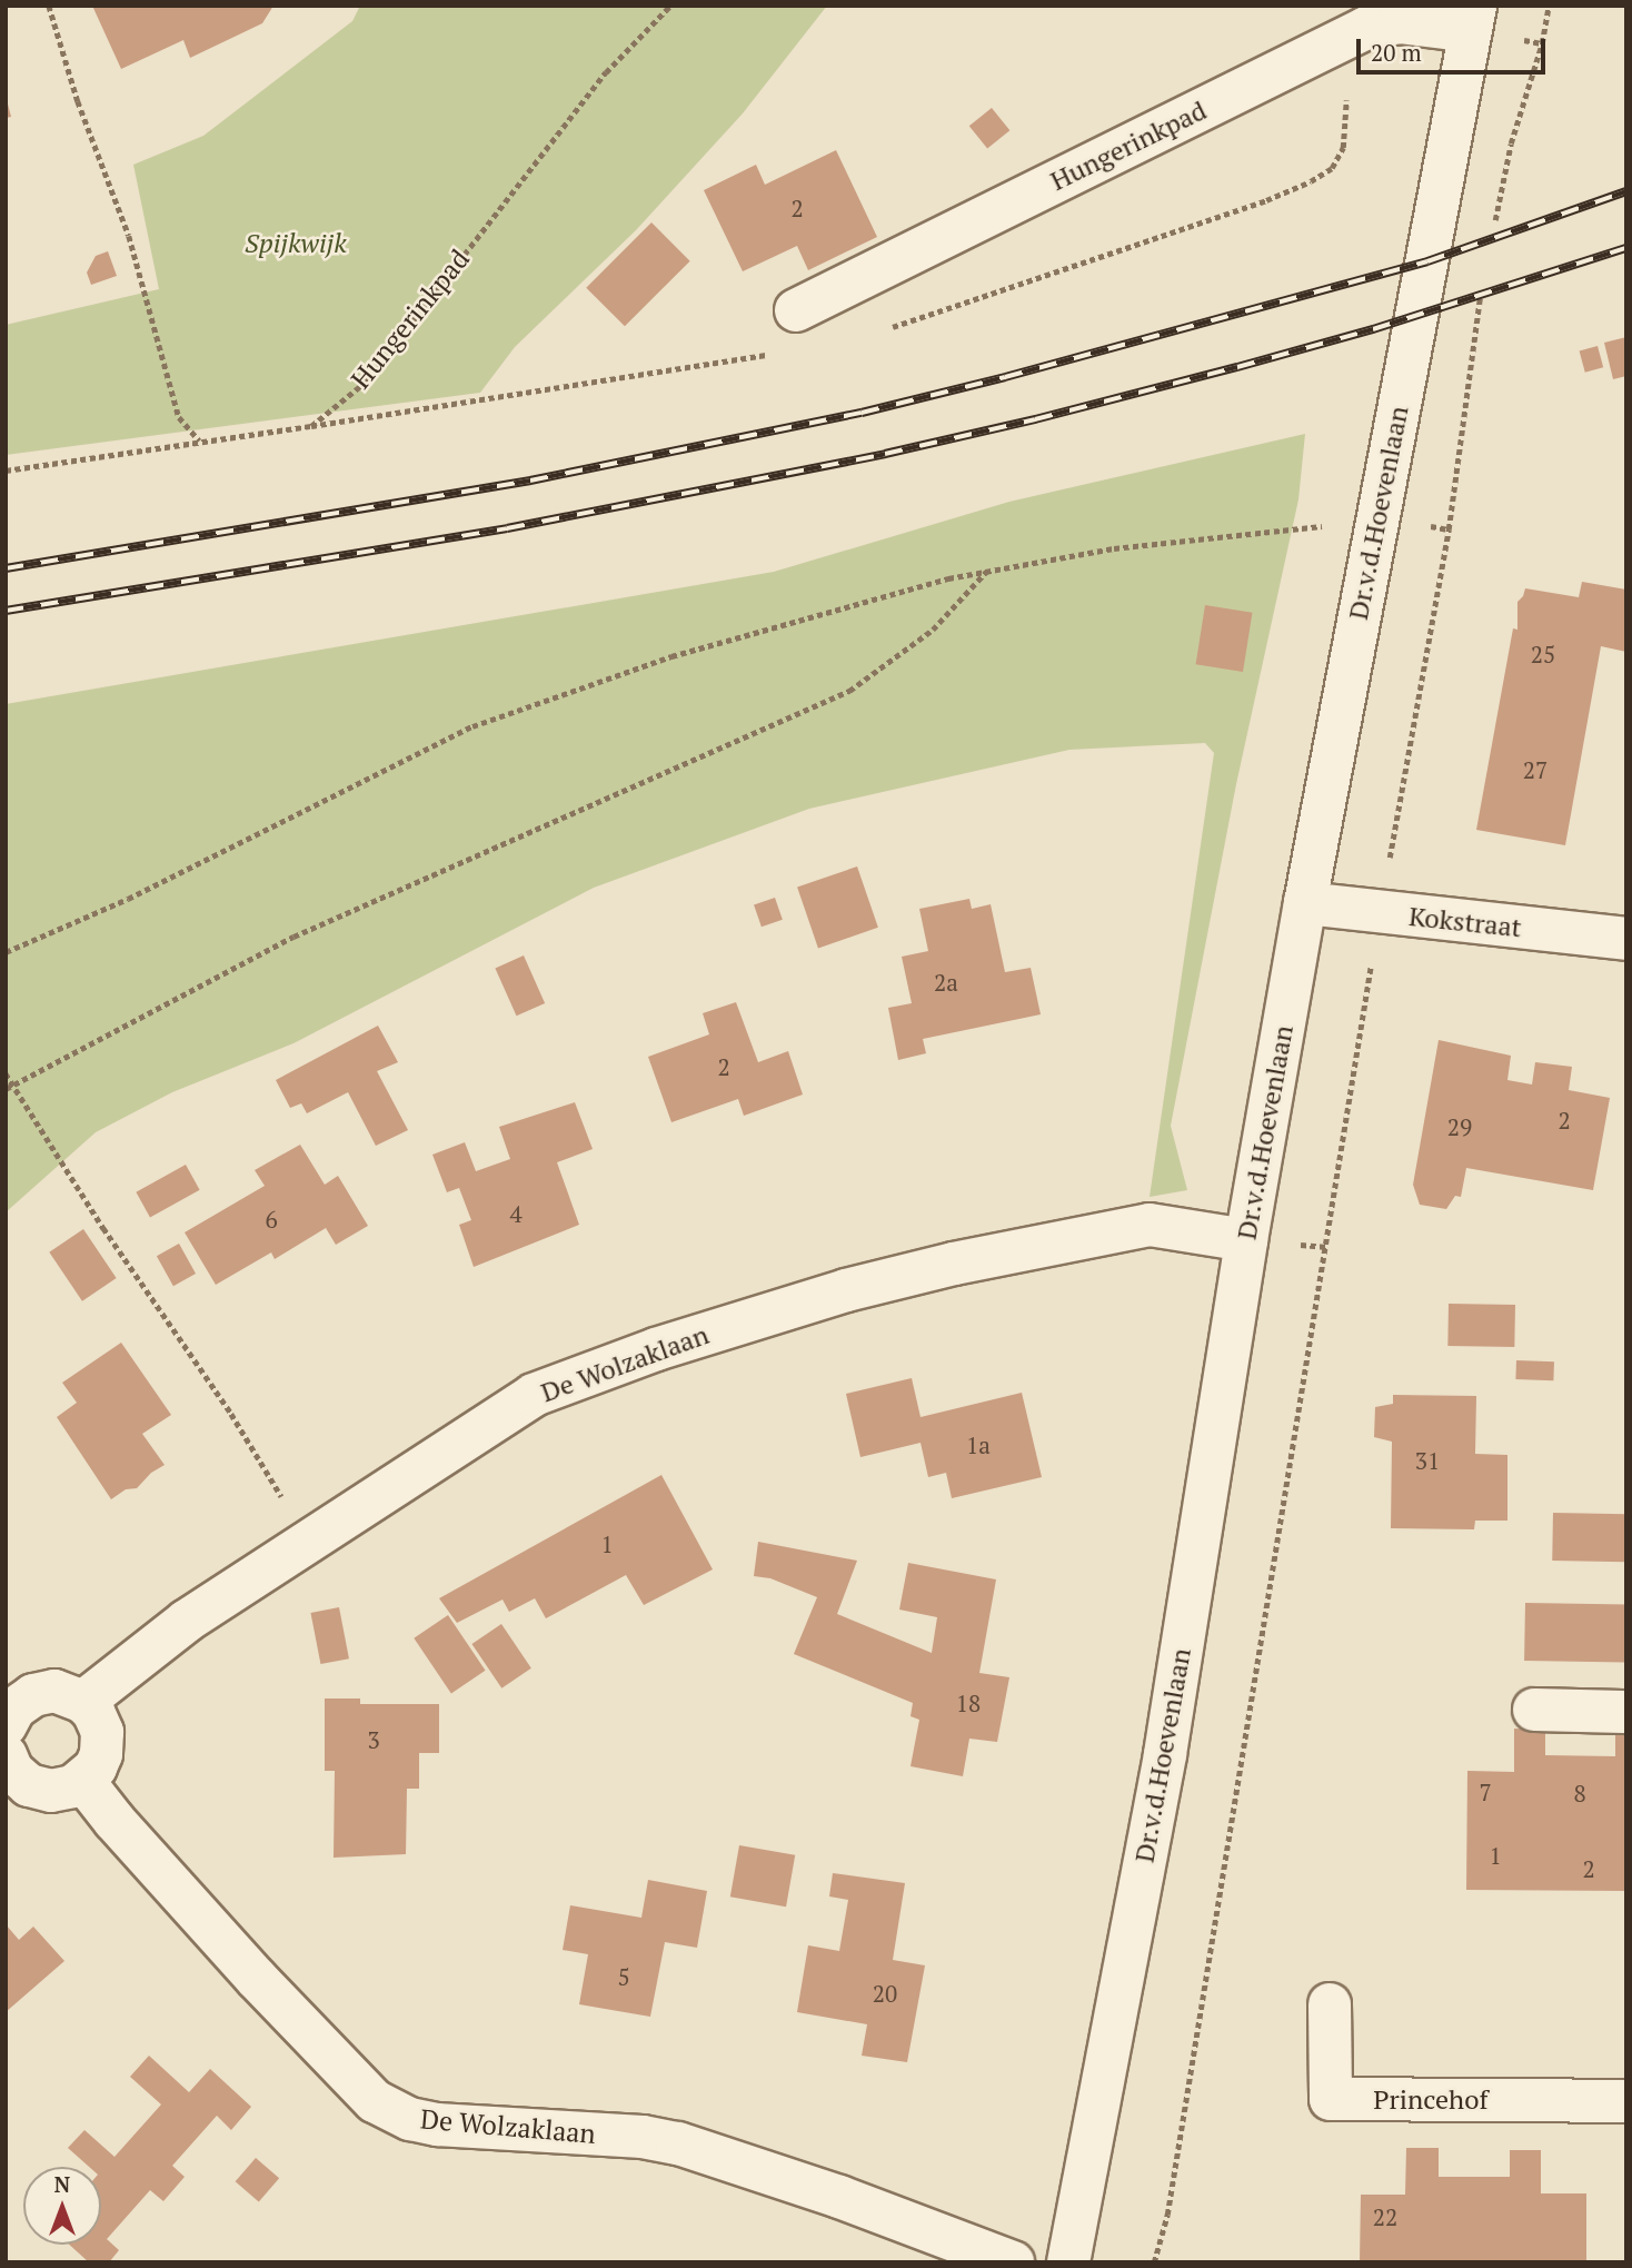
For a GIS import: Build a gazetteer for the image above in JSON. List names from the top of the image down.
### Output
{
  "streets": {
    "street": [
      "Hungerinkpad",
      "Dr.v.d.Hoevenlaan",
      "Kokstraat",
      "De Wolzaklaan",
      "Princehof"
    ]
  },
  "crossings": [
    ["Hungerinkpad", "Dr.v.d.Hoevenlaan"],
    ["Dr.v.d.Hoevenlaan", "Kokstraat"],
    ["Dr.v.d.Hoevenlaan", "De Wolzaklaan"]
  ],
  "parks": ["Spijkwijk"],
  "house_numbers": [
    "2",
    "25",
    "27",
    "2a",
    "2",
    "2",
    "29",
    "4",
    "6",
    "1a",
    "31",
    "1",
    "18",
    "3",
    "7",
    "8",
    "1",
    "2",
    "5",
    "20",
    "22"
  ],
  "scale_bar": "20 m",
  "north": "top"
}
